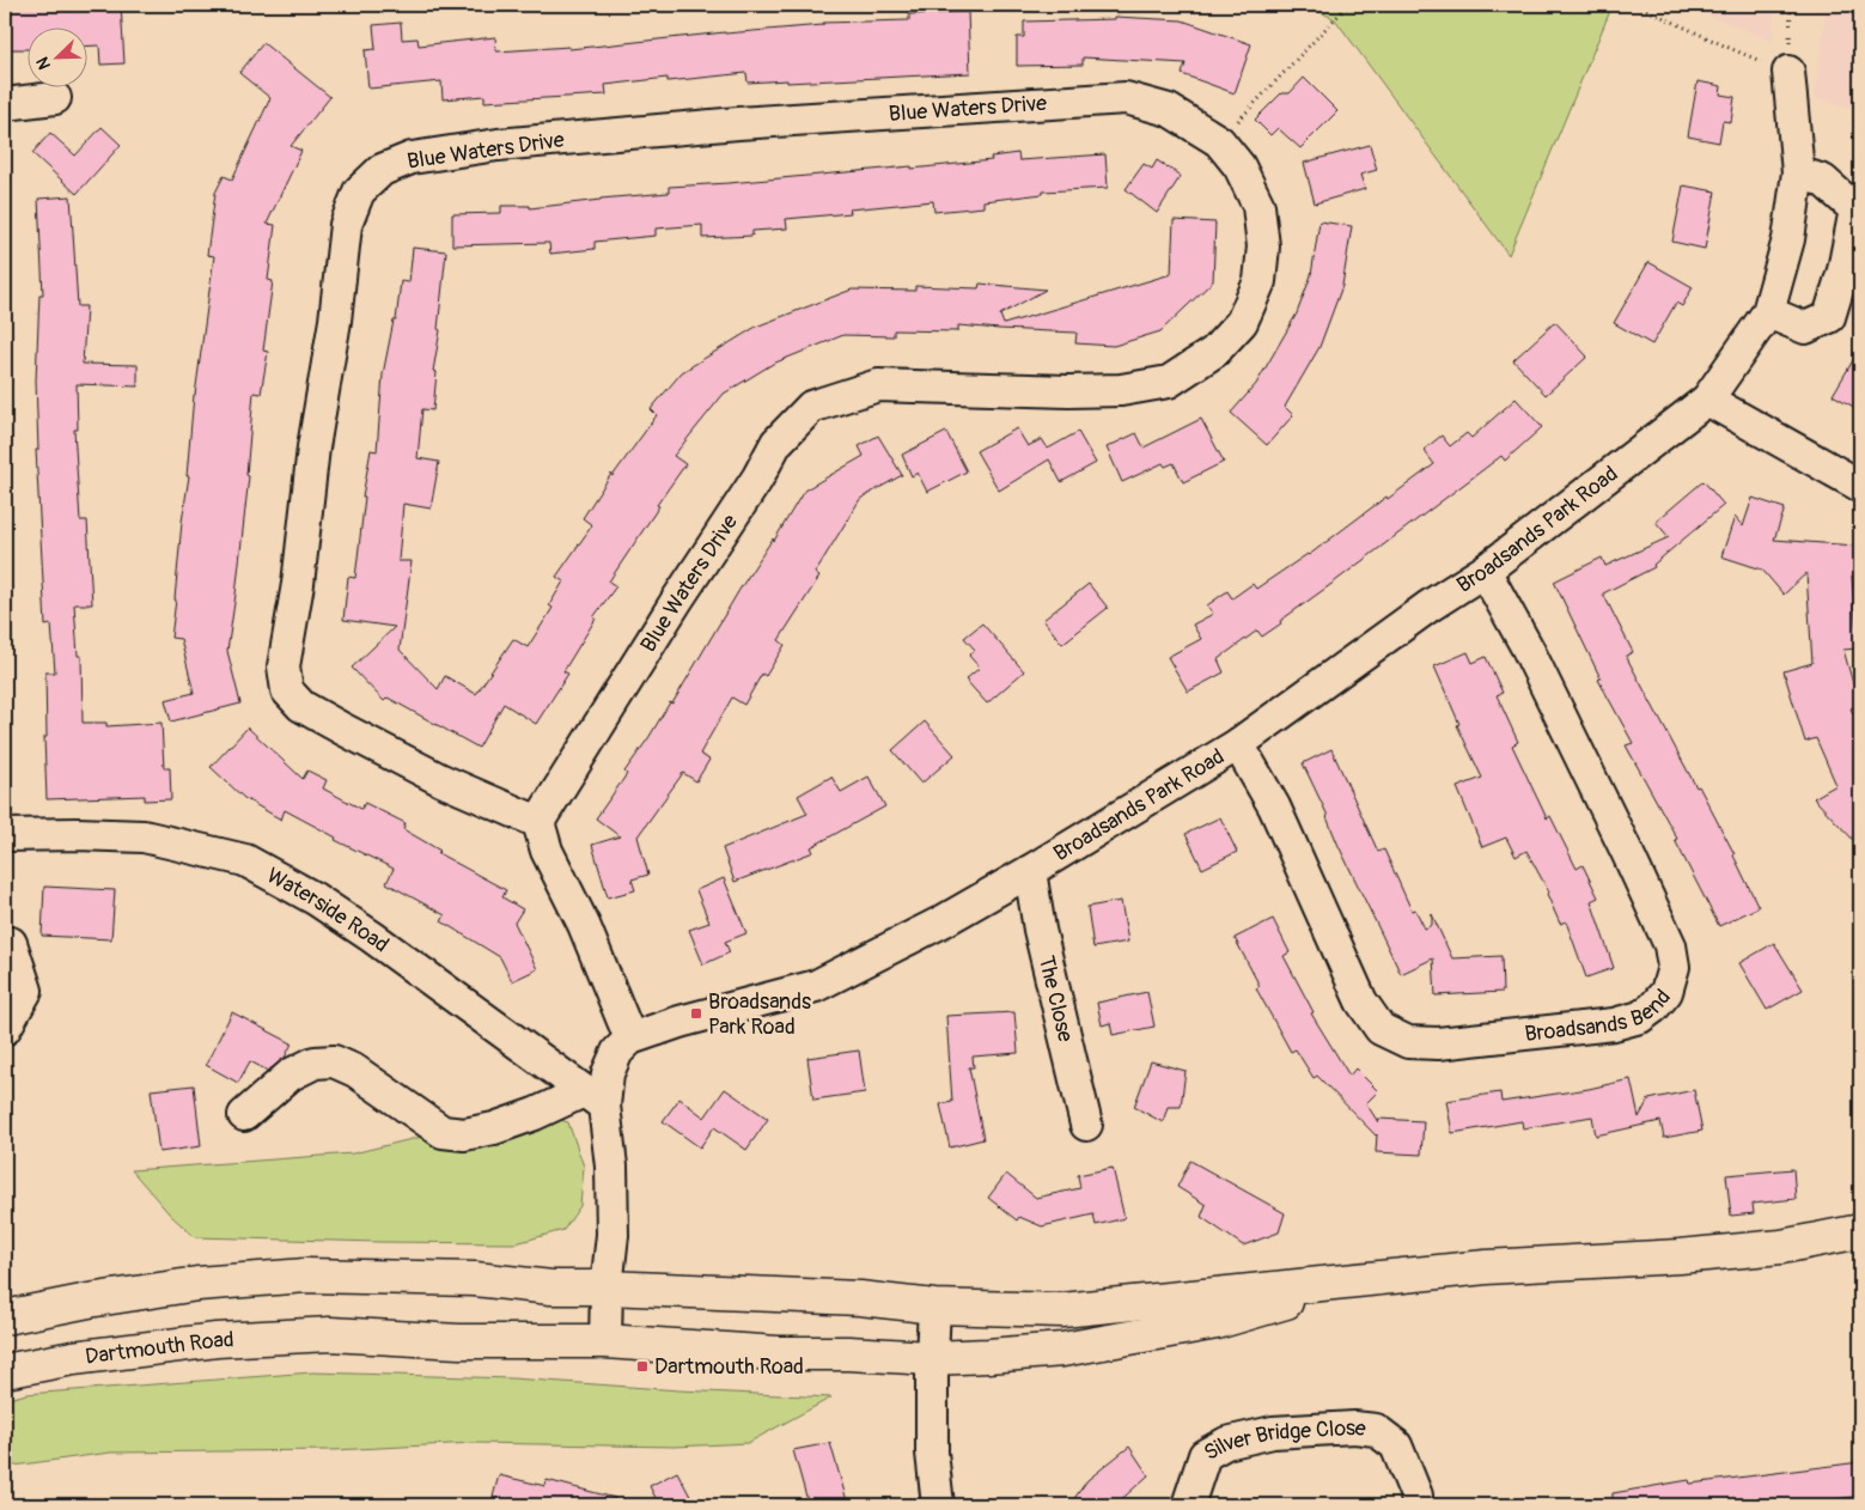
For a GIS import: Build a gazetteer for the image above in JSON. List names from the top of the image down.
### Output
{
  "streets": {
    "main road": ["Dartmouth Road"],
    "street": [
      "Blue Waters Drive",
      "Broadsands Park Road",
      "Waterside Road",
      "The Close",
      "Broadsands Bend",
      "Silver Bridge Close"
    ]
  },
  "crossings": [
    ["Broadsands Park Road", "The Close"],
    ["Broadsands Park Road", "Broadsands Bend"]
  ],
  "places": {
    "transit": ["Broadsands Park Road", "Dartmouth Road"]
  },
  "north": "bottom left"
}
